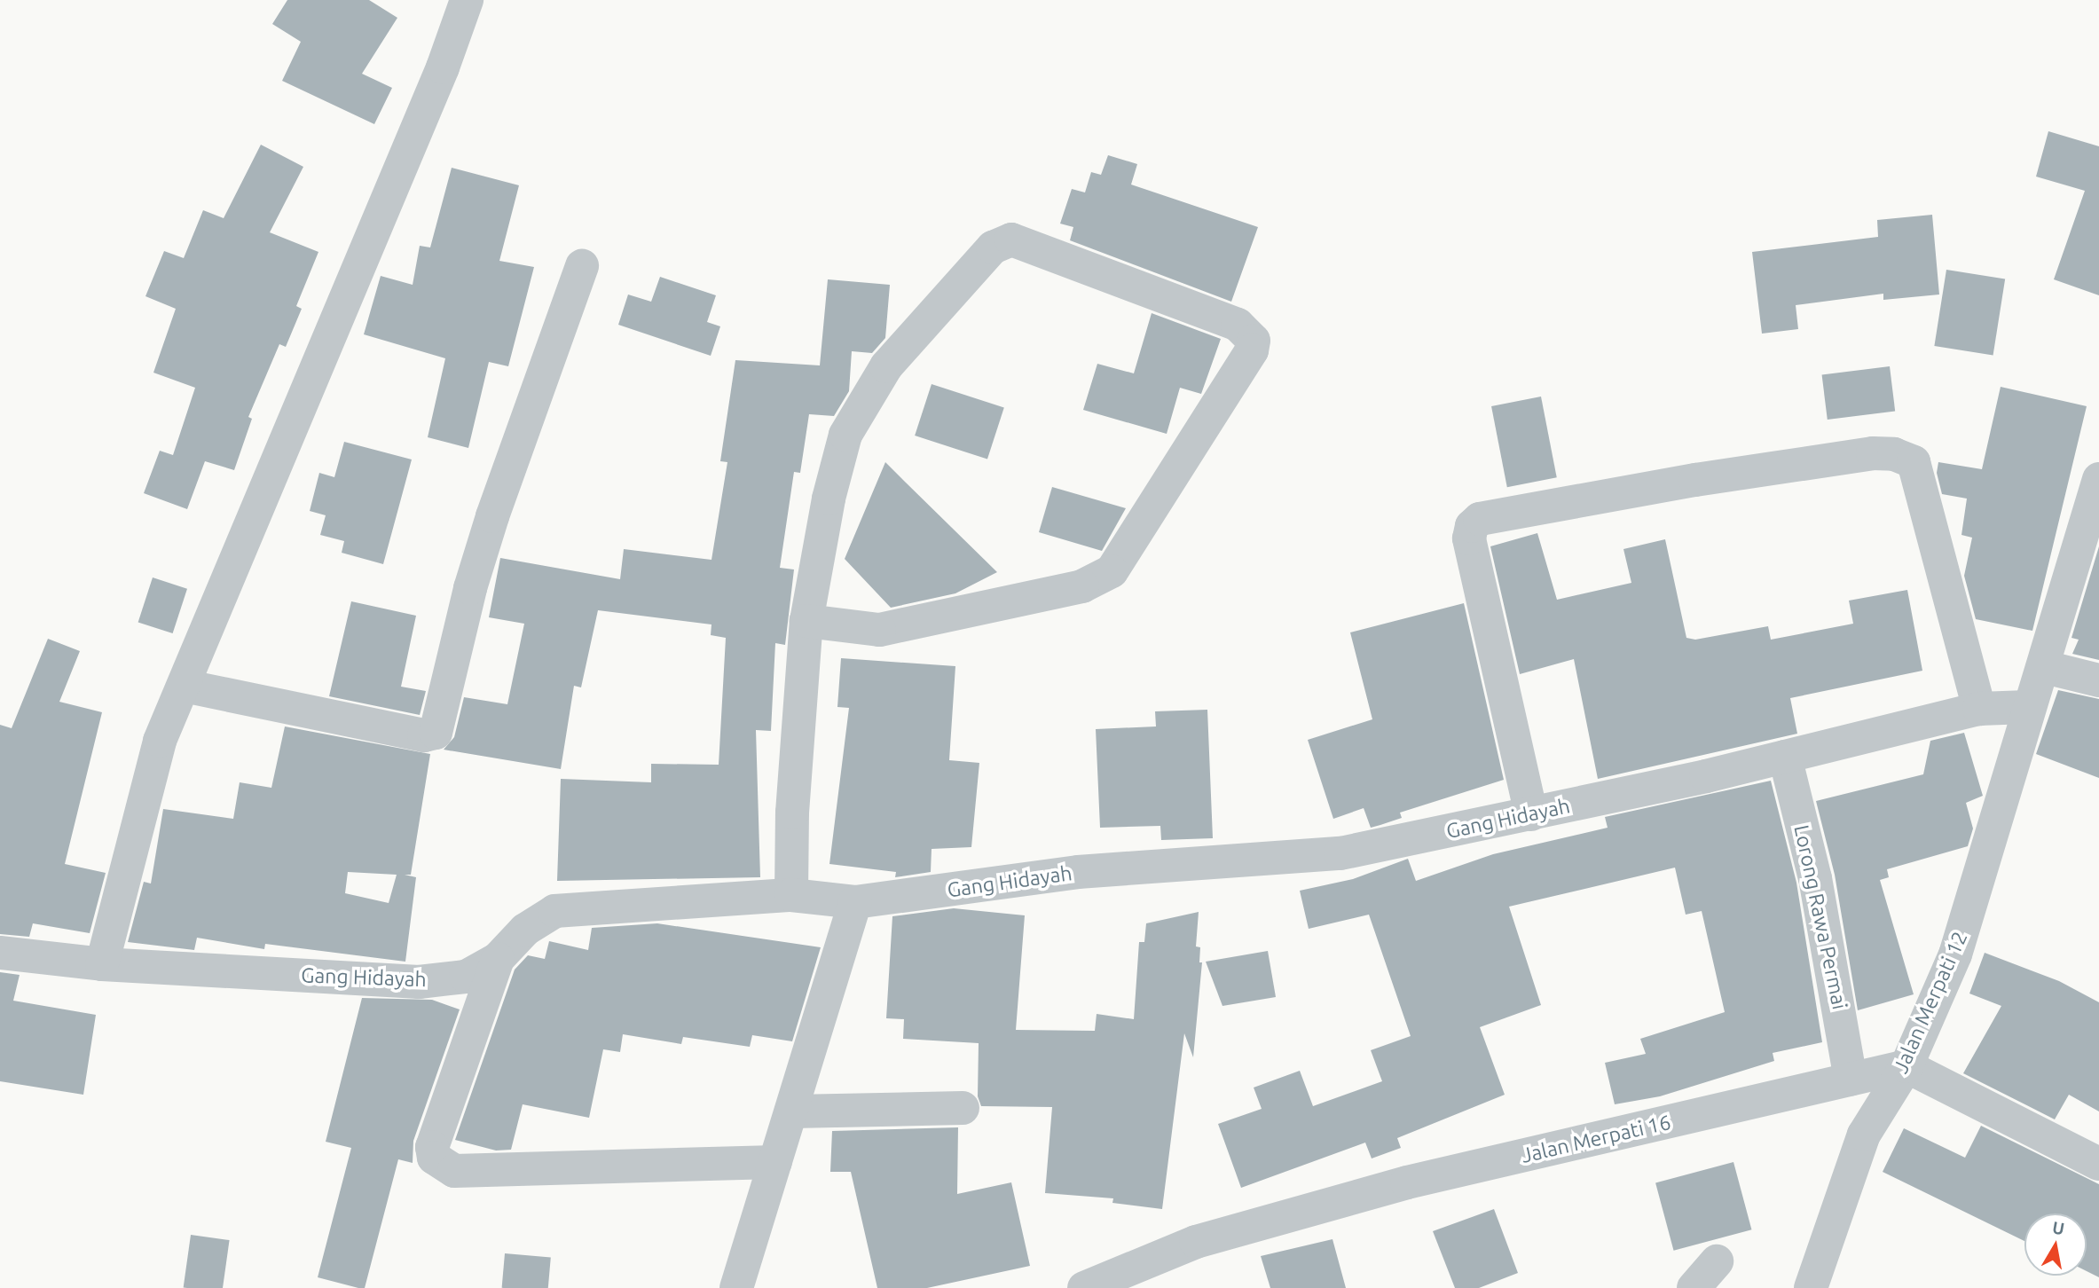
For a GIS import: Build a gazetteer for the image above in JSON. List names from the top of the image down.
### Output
{
  "streets": {
    "street": [
      "Gang Hidayah",
      "Lorong Rawa Permai",
      "Jalan Merpati 12",
      "Jalan Merpati 16"
    ]
  },
  "crossings": [
    ["Gang Hidayah", "Lorong Rawa Permai"],
    ["Gang Hidayah", "Jalan Merpati 12"],
    ["Lorong Rawa Permai", "Jalan Merpati 16"],
    ["Jalan Merpati 12", "Jalan Merpati 16"]
  ],
  "north": "top"
}
